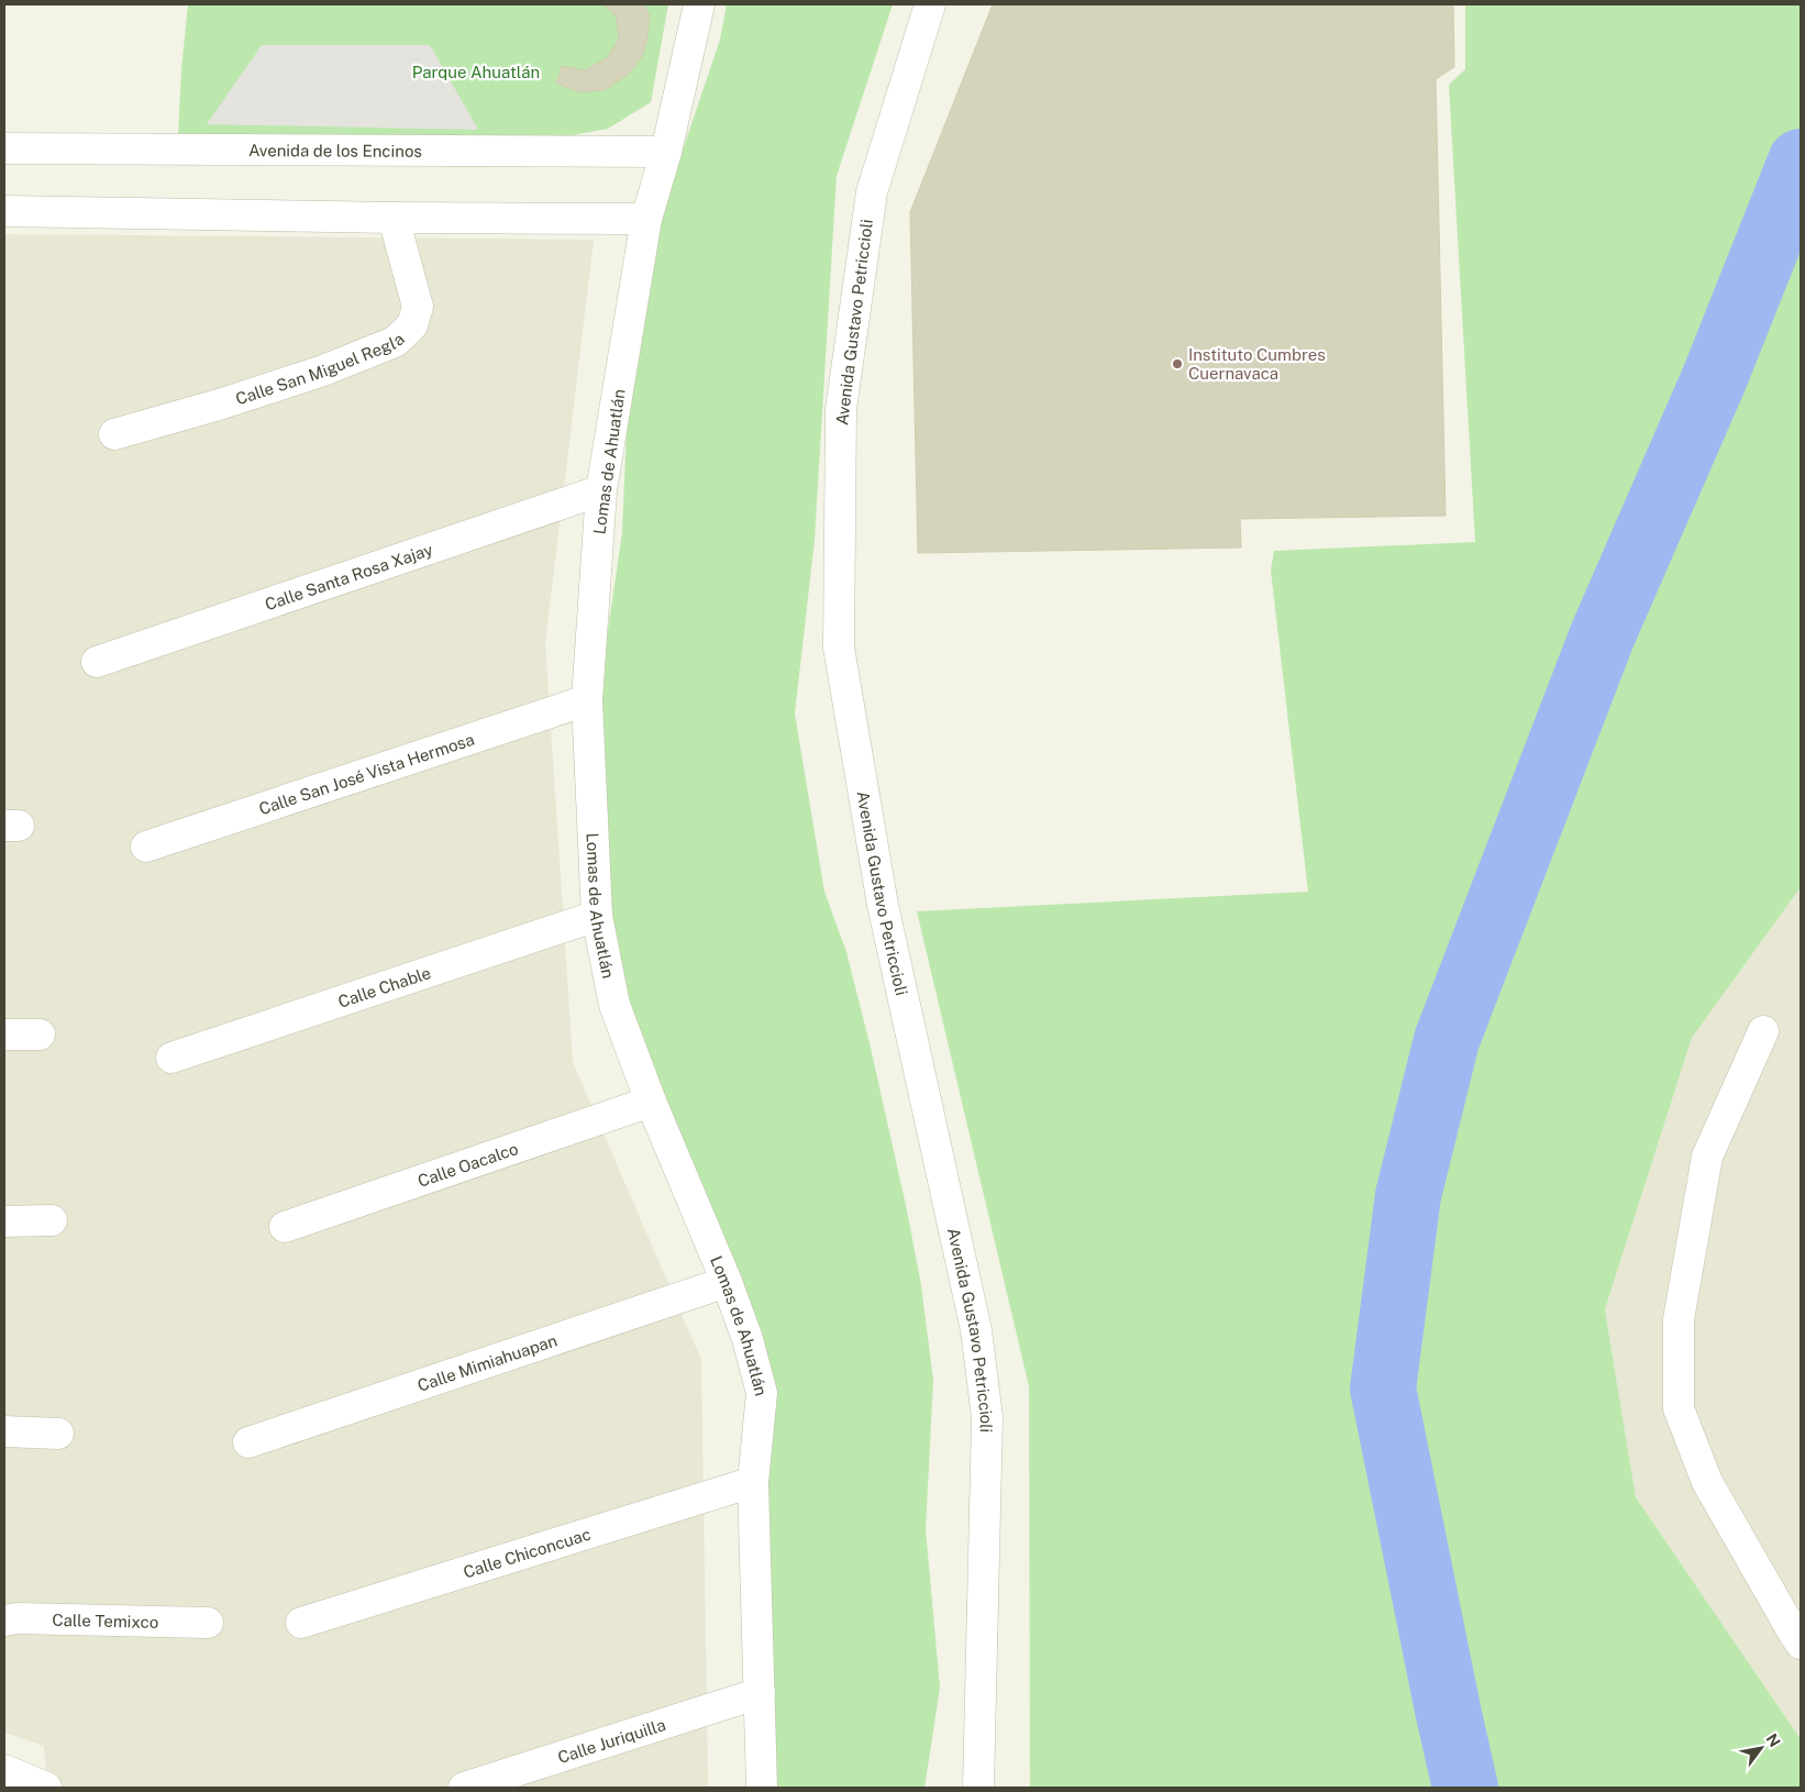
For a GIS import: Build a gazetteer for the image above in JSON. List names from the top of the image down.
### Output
{
  "streets": {
    "street": [
      "Avenida de los Encinos",
      "Avenida Gustavo Petriccioli",
      "Calle San Miguel Regla",
      "Lomas de Ahuatlán",
      "Calle Santa Rosa Xajay",
      "Calle San José Vista Hermosa",
      "Calle Chable",
      "Calle Oacalco",
      "Calle Mimiahuapan",
      "Calle Chiconcuac",
      "Calle Temixco",
      "Calle Juriquilla"
    ]
  },
  "crossings": [
    ["Avenida de los Encinos", "Lomas de Ahuatlán"],
    ["Lomas de Ahuatlán", "Calle Santa Rosa Xajay"],
    ["Lomas de Ahuatlán", "Calle San José Vista Hermosa"],
    ["Lomas de Ahuatlán", "Calle Chable"],
    ["Lomas de Ahuatlán", "Calle Oacalco"],
    ["Lomas de Ahuatlán", "Calle Mimiahuapan"],
    ["Lomas de Ahuatlán", "Calle Chiconcuac"],
    ["Lomas de Ahuatlán", "Calle Juriquilla"]
  ],
  "parks": ["Parque Ahuatlán"],
  "places": ["Instituto Cumbres Cuernavaca"],
  "north": "top right"
}
